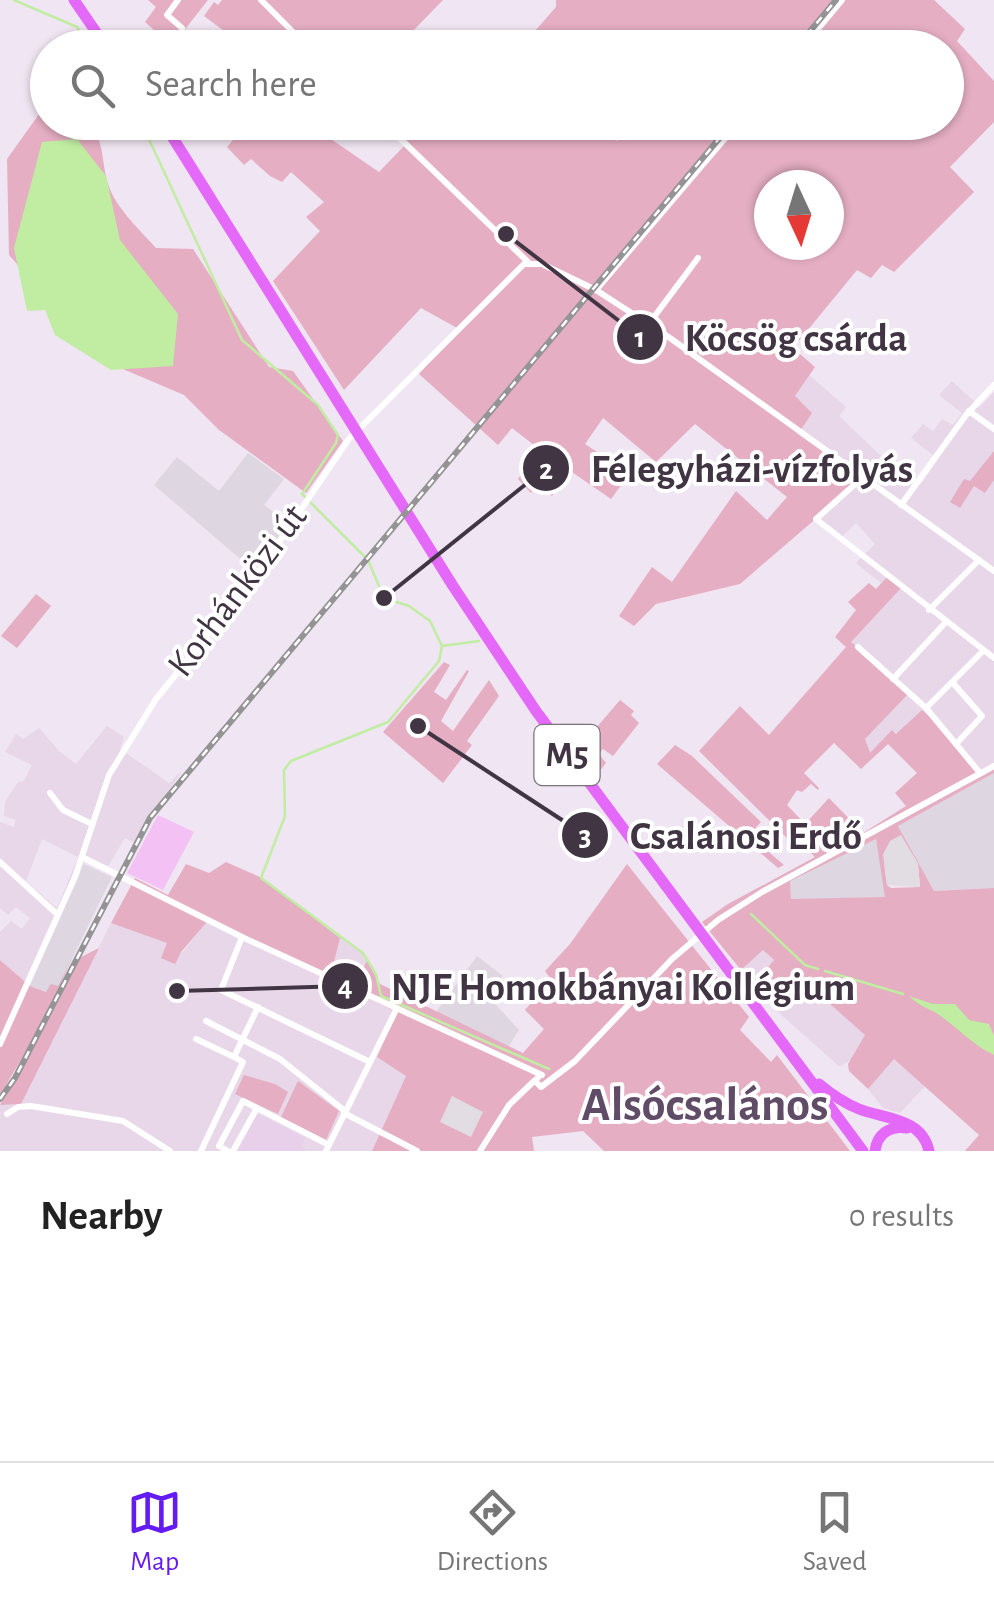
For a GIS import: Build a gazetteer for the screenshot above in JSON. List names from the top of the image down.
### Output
{
  "streets": {
    "highway": ["M5"],
    "street": ["Korhánközi út"]
  },
  "districts": ["Alsócsalános"],
  "places": [
    "Köcsög csárda",
    "Félegyházi-vízfolyás",
    "Csalánosi Erdő",
    "NJE Homokbányai Kollégium"
  ],
  "north": "bottom",
  "page": {
    "search": "Search here",
    "heading": ["Nearby", "0 results"],
    "nav": ["Map", "Directions", "Saved"]
  }
}
